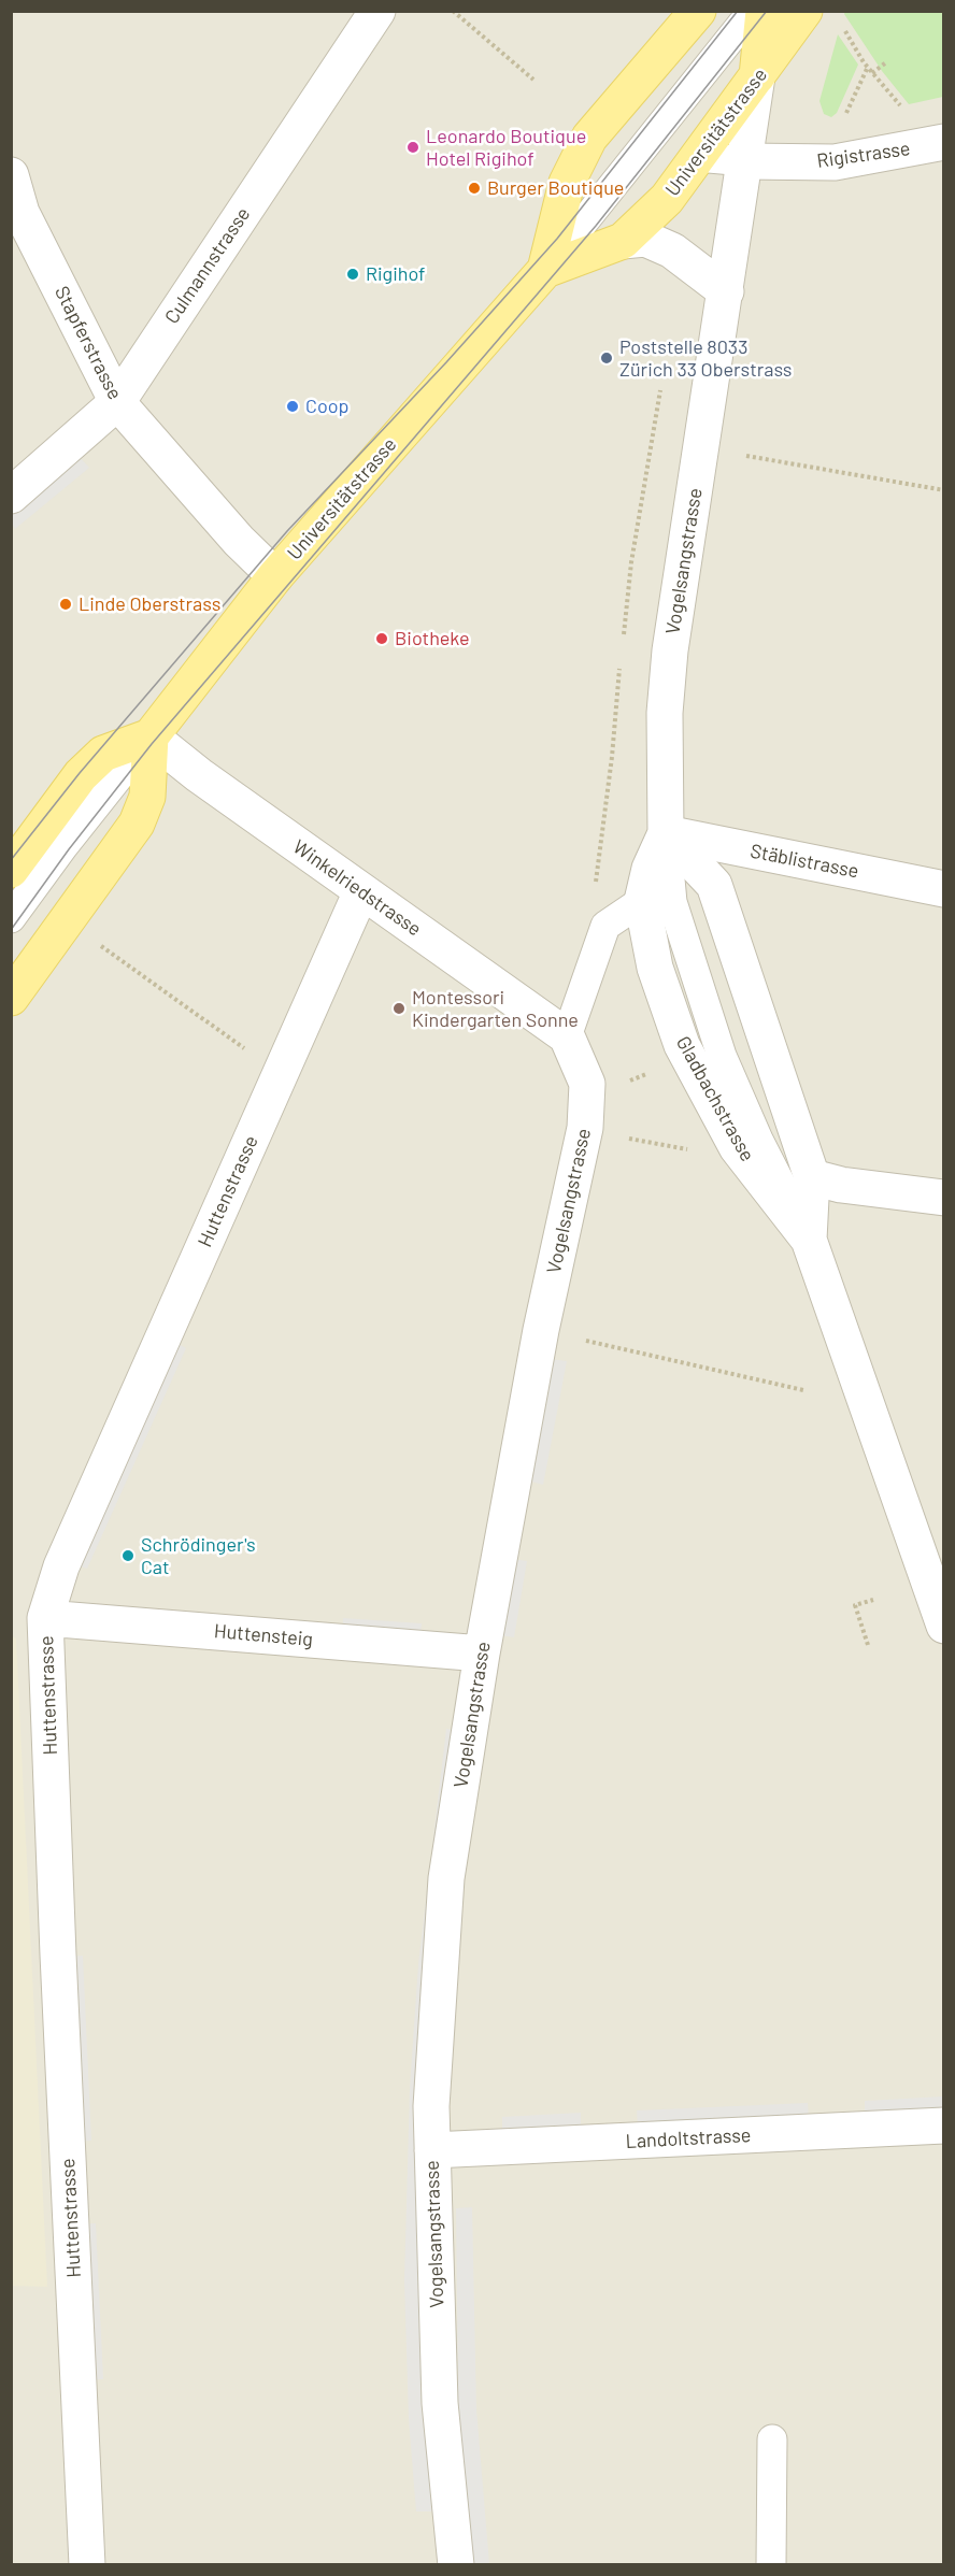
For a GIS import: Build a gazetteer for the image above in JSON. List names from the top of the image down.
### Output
{
  "streets": {
    "main road": ["Universitätstrasse"],
    "street": [
      "Rigistrasse",
      "Culmannstrasse",
      "Stapferstrasse",
      "Vogelsangstrasse",
      "Stäblistrasse",
      "Winkelriedstrasse",
      "Gladbachstrasse",
      "Huttenstrasse",
      "Huttensteig",
      "Landoltstrasse"
    ]
  },
  "crossings": [
    ["Universitätstrasse", "Stapferstrasse"],
    ["Universitätstrasse", "Vogelsangstrasse"],
    ["Universitätstrasse", "Winkelriedstrasse"],
    ["Rigistrasse", "Vogelsangstrasse"],
    ["Culmannstrasse", "Stapferstrasse"],
    ["Vogelsangstrasse", "Stäblistrasse"],
    ["Vogelsangstrasse", "Winkelriedstrasse"],
    ["Vogelsangstrasse", "Gladbachstrasse"],
    ["Vogelsangstrasse", "Huttensteig"],
    ["Vogelsangstrasse", "Landoltstrasse"],
    ["Stäblistrasse", "Gladbachstrasse"],
    ["Winkelriedstrasse", "Huttenstrasse"],
    ["Huttenstrasse", "Huttensteig"]
  ],
  "places": [
    "Leonardo Boutique Hotel Rigihof",
    "Burger Boutique",
    "Rigihof",
    "Poststelle 8033 Zürich 33 Oberstrass",
    "Coop",
    "Linde Oberstrass",
    "Biotheke",
    "Montessori Kindergarten Sonne",
    "Schrödinger's Cat"
  ]
}
